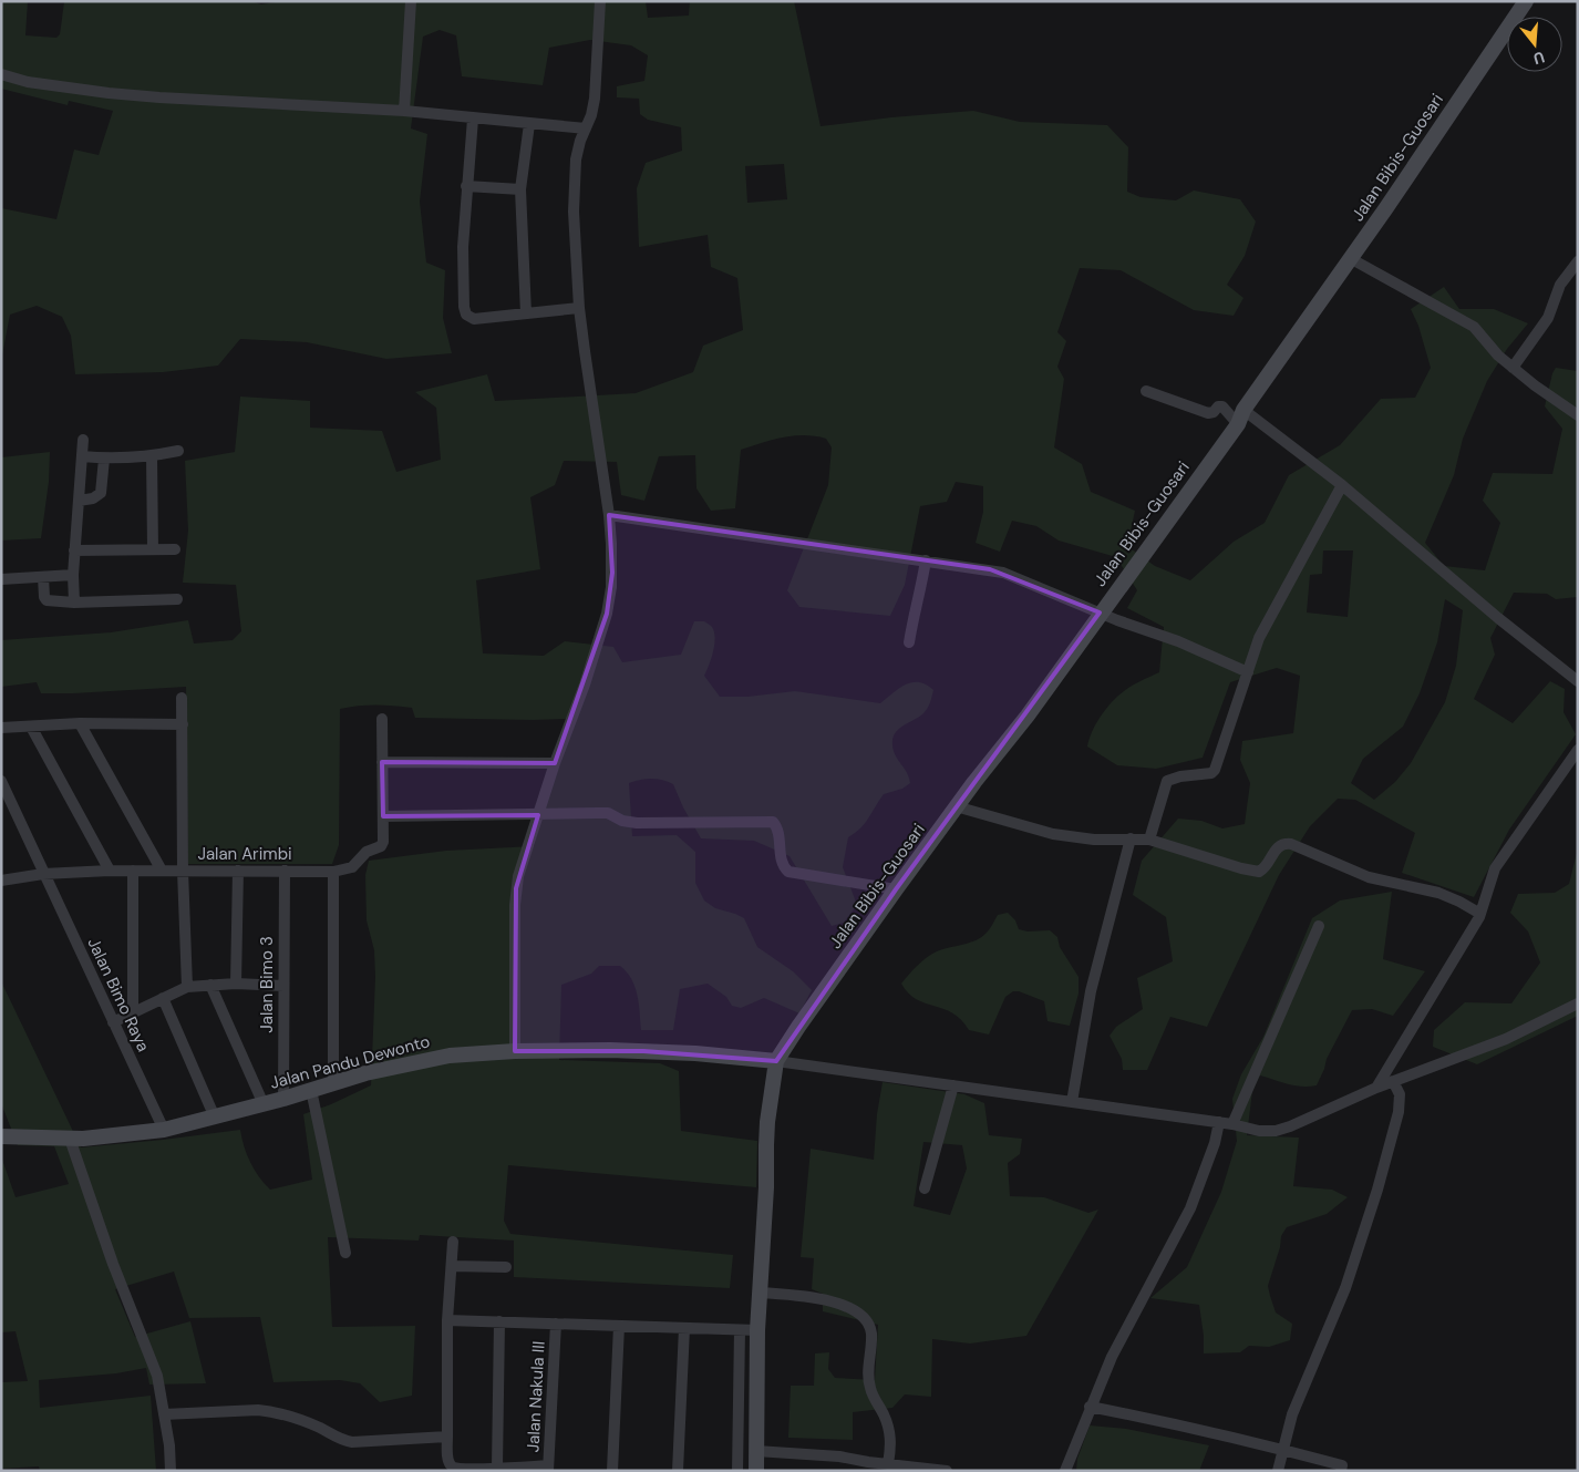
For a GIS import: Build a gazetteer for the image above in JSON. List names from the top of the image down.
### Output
{
  "streets": {
    "street": [
      "Jalan Bibis-Guosari",
      "Jalan Arimbi",
      "Jalan Bimo 3",
      "Jalan Bimo Raya",
      "Jalan Pandu Dewonto",
      "Jalan Nakula III"
    ]
  },
  "crossings": [
    ["Jalan Bibis-Guosari", "Jalan Pandu Dewonto"],
    ["Jalan Arimbi", "Jalan Bimo 3"],
    ["Jalan Arimbi", "Jalan Bimo Raya"],
    ["Jalan Bimo 3", "Jalan Pandu Dewonto"],
    ["Jalan Bimo Raya", "Jalan Pandu Dewonto"]
  ],
  "north": "bottom"
}
